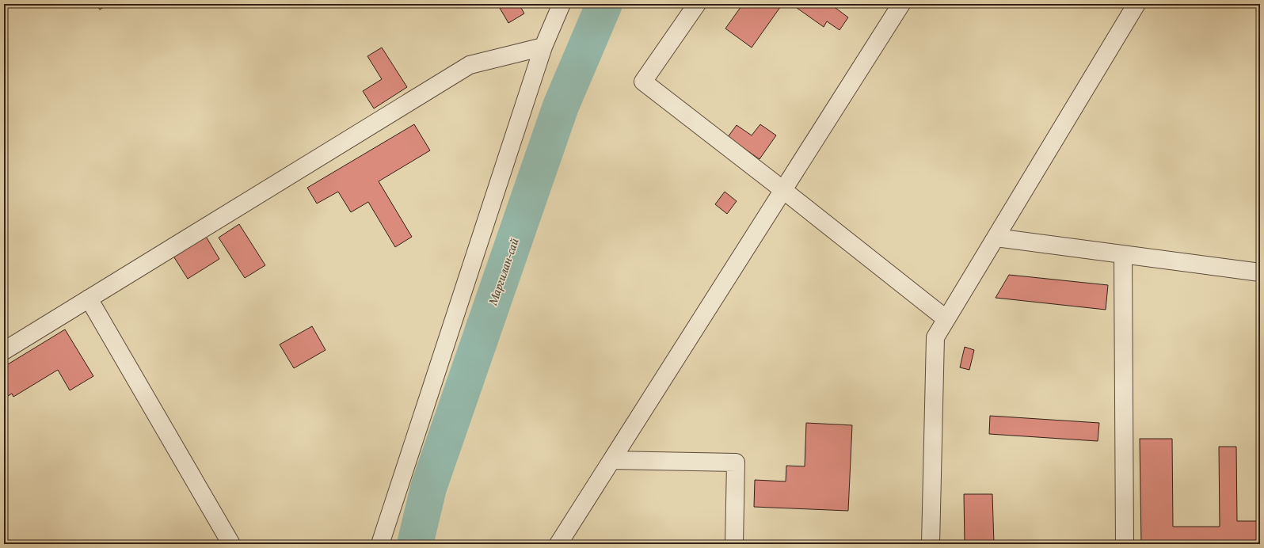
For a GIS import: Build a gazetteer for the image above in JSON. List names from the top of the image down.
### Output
{
  "water": ["Маргилан-сай"]
}
